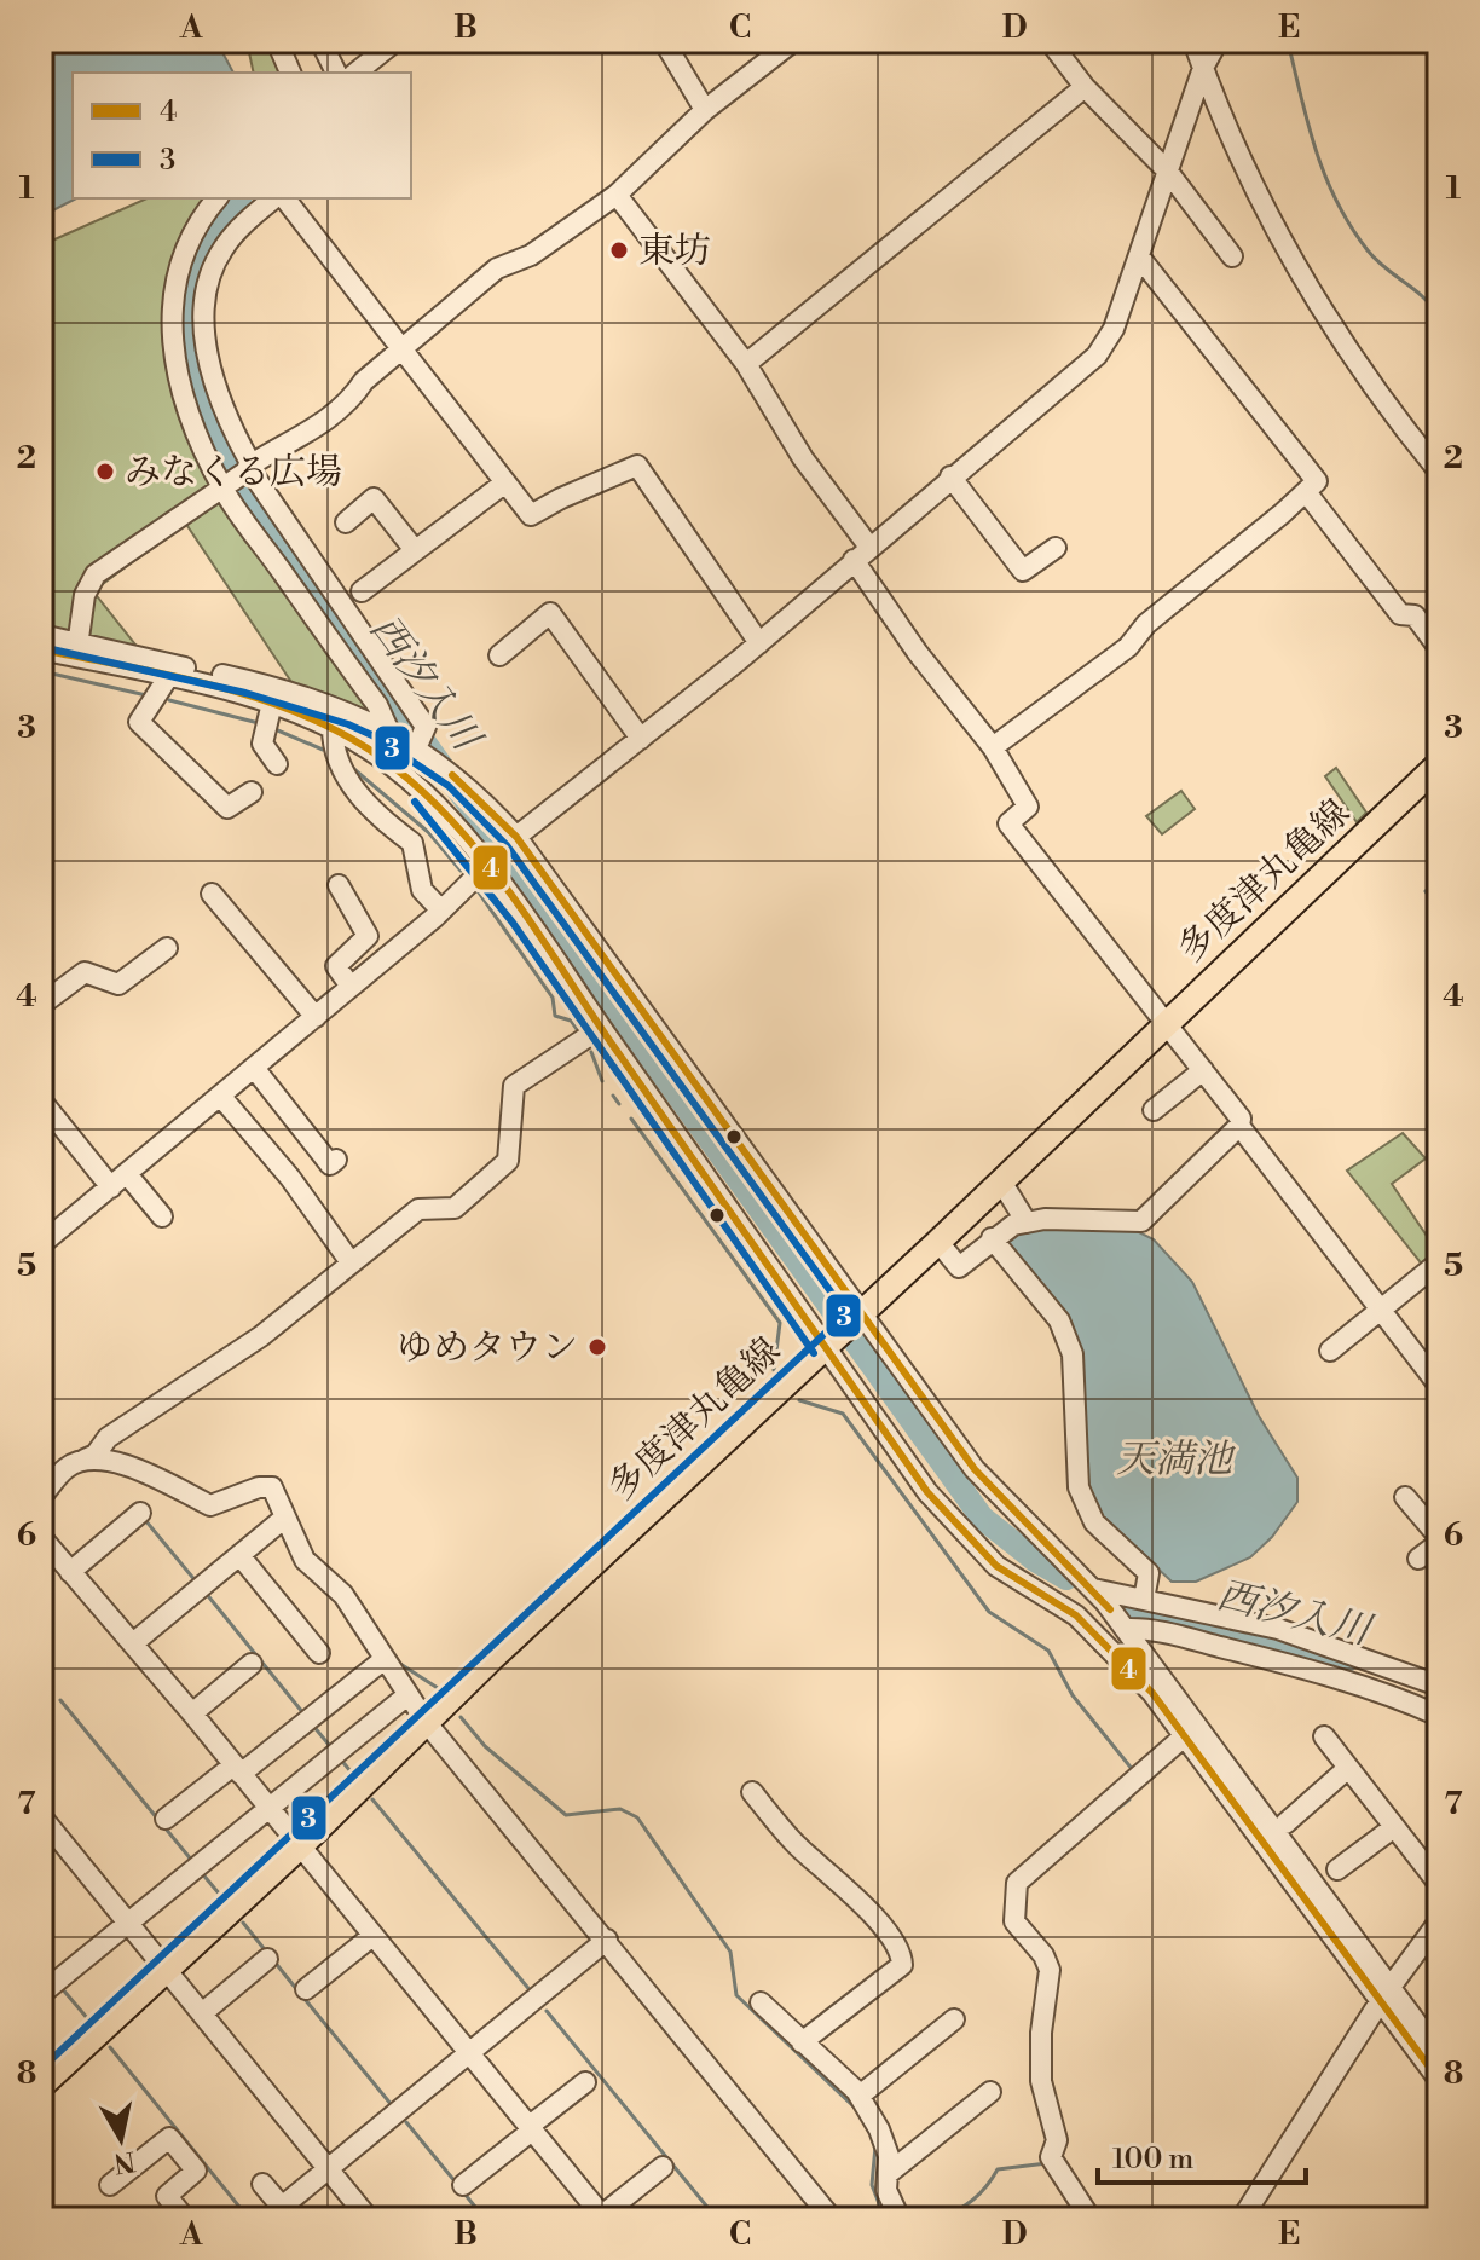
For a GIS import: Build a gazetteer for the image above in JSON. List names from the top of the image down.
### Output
{
  "streets": {
    "main road": ["多度津丸亀線"]
  },
  "water": ["西汐入川", "天満池"],
  "places": ["東坊", "みなくる広場", "ゆめタウン"],
  "lines": ["transit line 3", "transit line 4"],
  "legend": ["4", "3"],
  "scale_bar": "100 m",
  "north": "bottom",
  "grid": {
    "columns": [
      "A",
      "B",
      "C",
      "D",
      "E"
    ],
    "rows": [
      "1",
      "2",
      "3",
      "4",
      "5",
      "6",
      "7",
      "8"
    ]
  }
}
